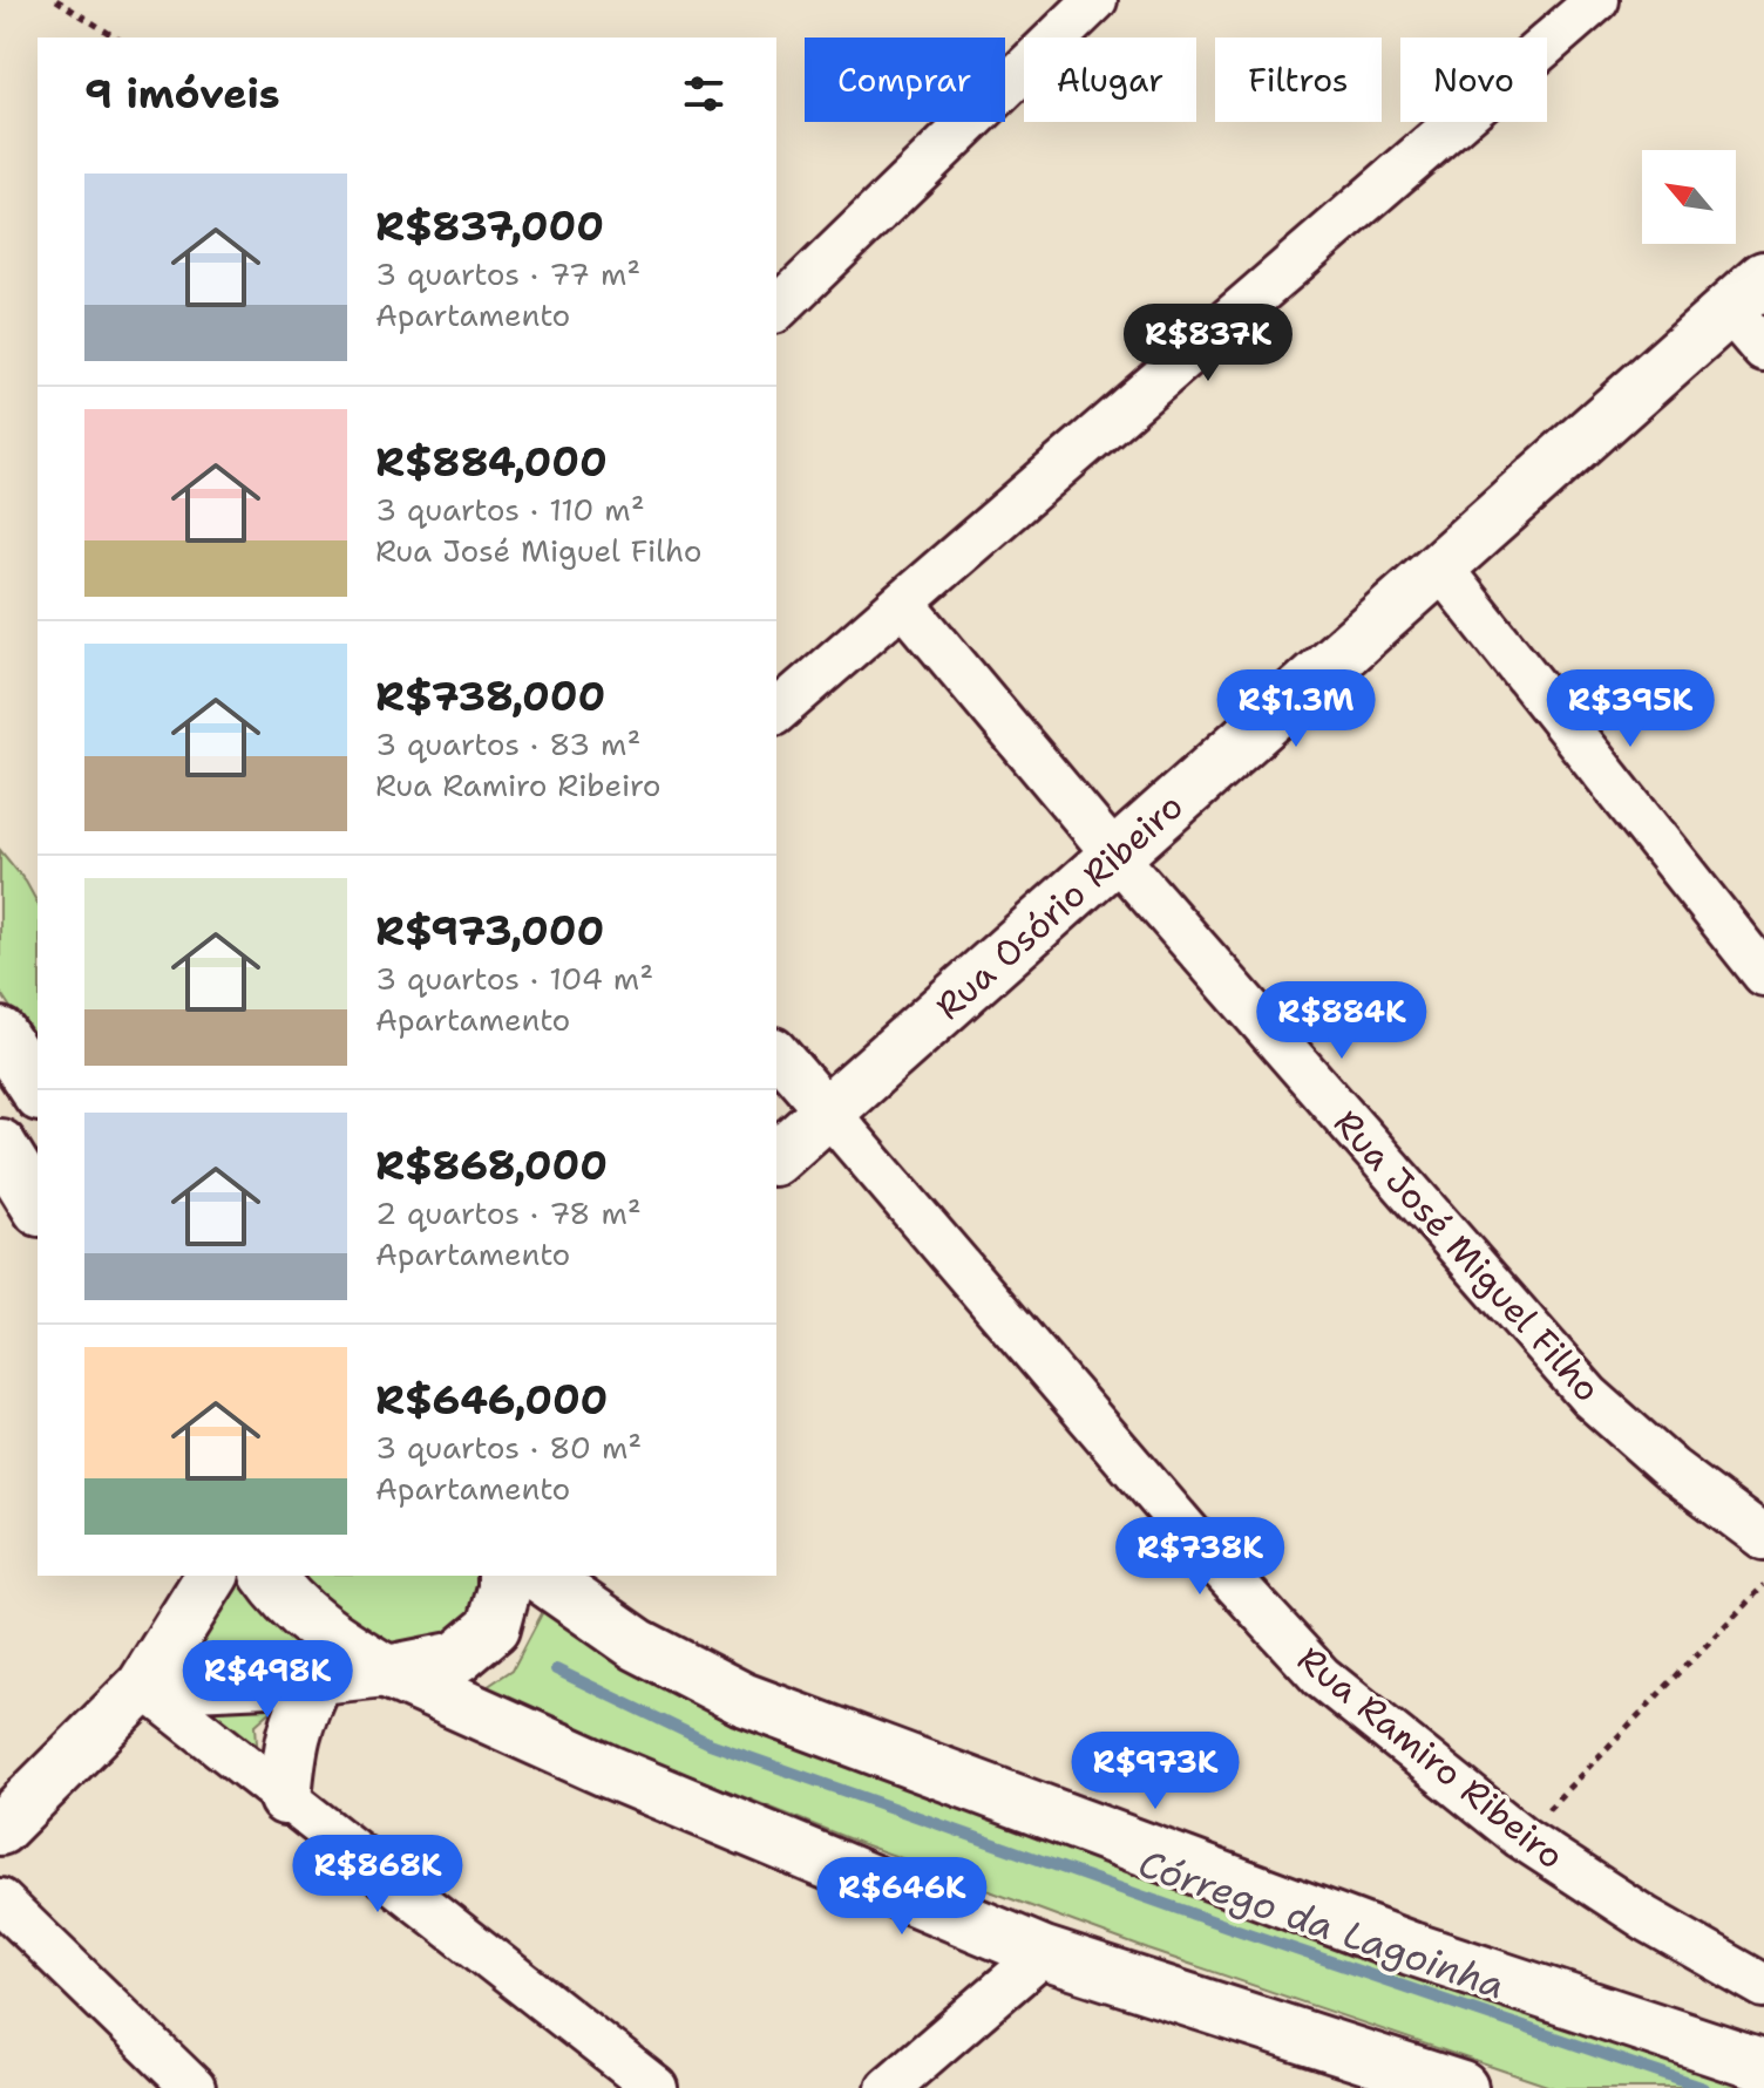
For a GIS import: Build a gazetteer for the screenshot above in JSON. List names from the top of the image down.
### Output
{
  "streets": {
    "street": ["Rua Osório Ribeiro", "Rua José Miguel Filho", "Rua Ramiro Ribeiro"]
  },
  "crossings": [
    ["Rua Osório Ribeiro", "Rua José Miguel Filho"],
    ["Rua Osório Ribeiro", "Rua Ramiro Ribeiro"]
  ],
  "water": ["Córrego da Lagoinha"],
  "north": "top left",
  "page": {
    "chip": [
      "Comprar",
      "Alugar",
      "Filtros",
      "Novo"
    ],
    "heading": "9 imóveis",
    "list": [
      {
        "name": "R$837,000",
        "note": "3 quartos · 77 m² · Apartamento"
      },
      {
        "name": "R$884,000",
        "note": "3 quartos · 110 m² · Rua José Miguel Filho"
      },
      {
        "name": "R$738,000",
        "note": "3 quartos · 83 m² · Rua Ramiro Ribeiro"
      },
      {
        "name": "R$973,000",
        "note": "3 quartos · 104 m² · Apartamento"
      },
      {
        "name": "R$868,000",
        "note": "2 quartos · 78 m² · Apartamento"
      },
      {
        "name": "R$646,000",
        "note": "3 quartos · 80 m² · Apartamento"
      }
    ],
    "price": [
      "R$837K",
      "R$1.3M",
      "R$395K",
      "R$884K",
      "R$738K",
      "R$498K",
      "R$973K",
      "R$868K",
      "R$646K"
    ]
  }
}
